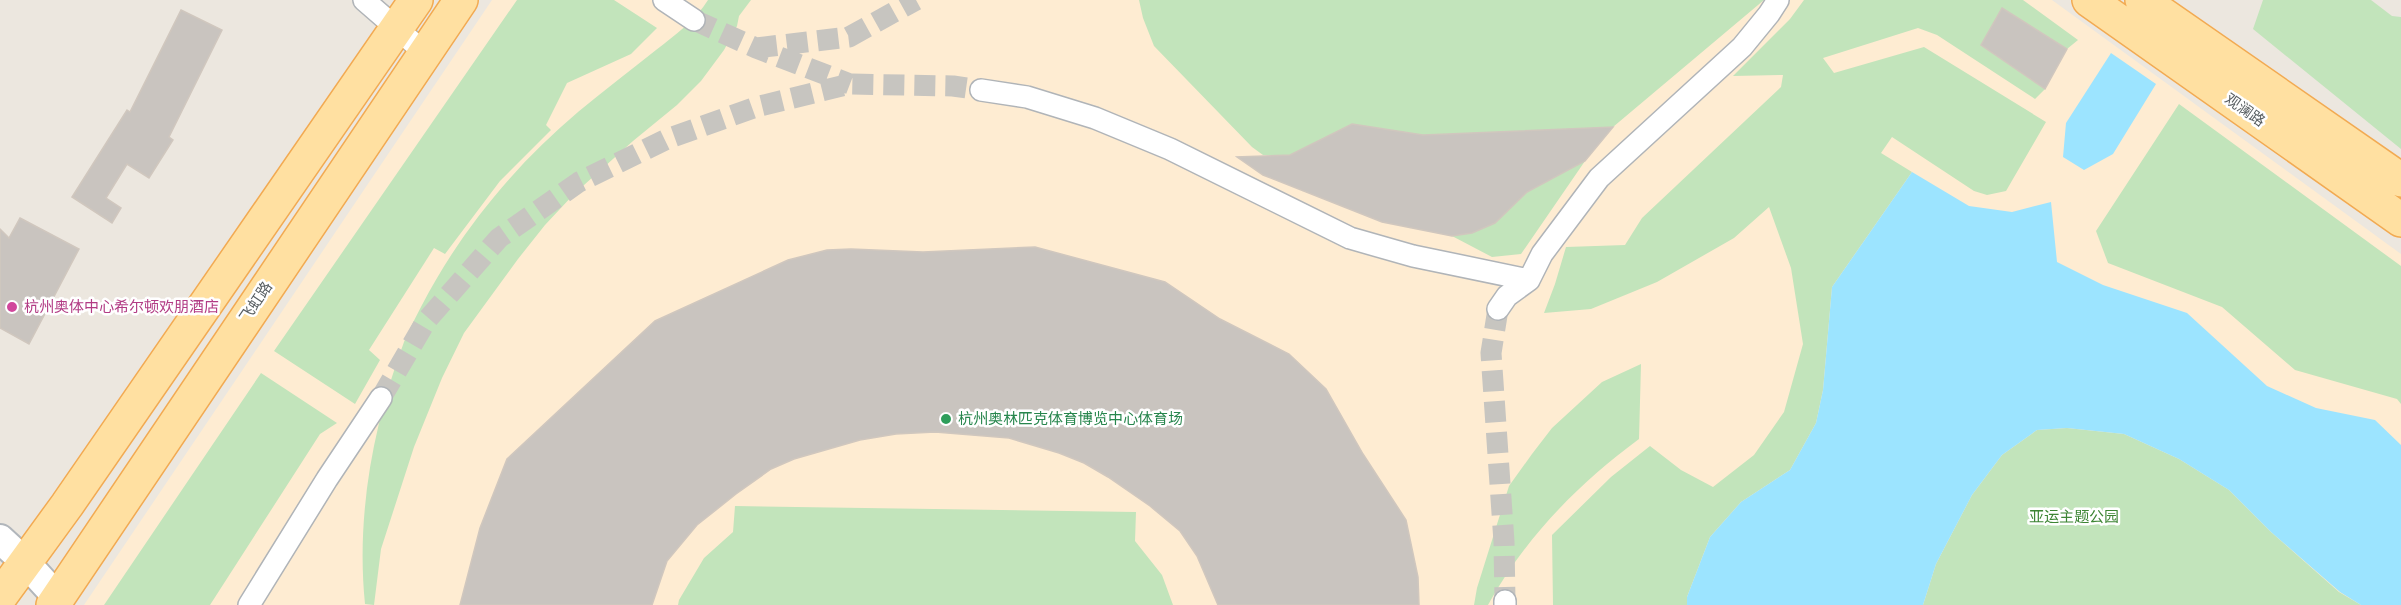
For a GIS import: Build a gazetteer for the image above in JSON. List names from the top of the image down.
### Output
{
  "streets": {
    "main road": ["观澜路", "飞虹路"]
  },
  "parks": ["亚运主题公园"],
  "places": ["杭州奥体中心希尔顿欢朋酒店", "杭州奥林匹克体育博览中心体育场"]
}
